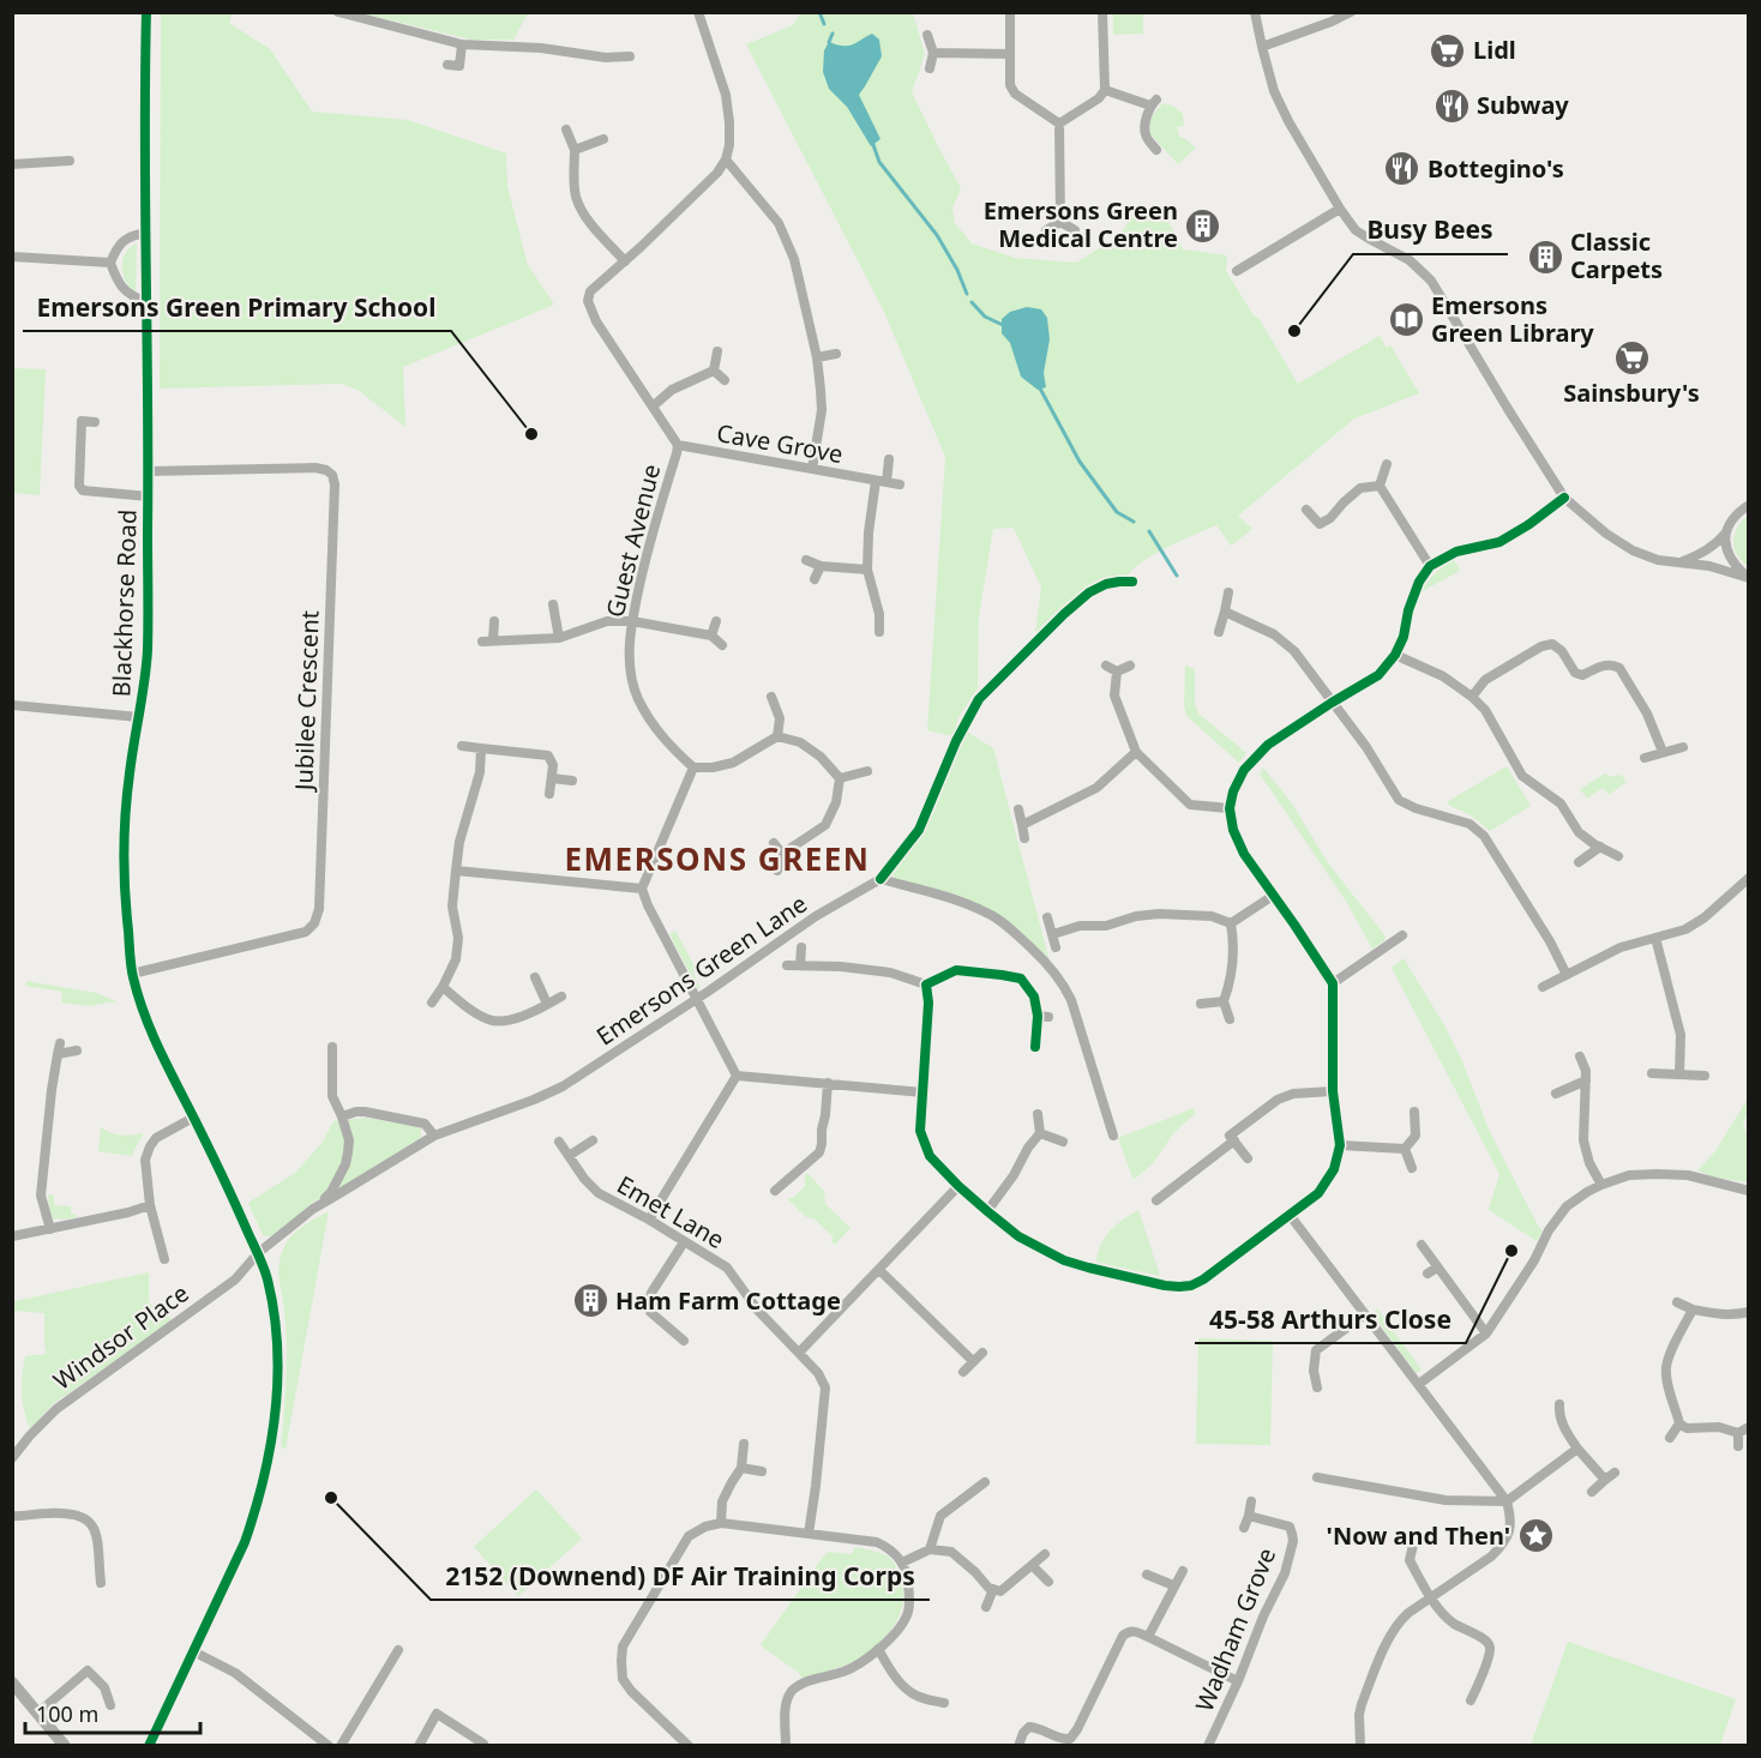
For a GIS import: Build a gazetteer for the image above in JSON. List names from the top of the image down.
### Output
{
  "streets": {
    "street": [
      "Cave Grove",
      "Guest Avenue",
      "Blackhorse Road",
      "Jubilee Crescent",
      "Emersons Green Lane",
      "Emet Lane",
      "Windsor Place",
      "Wadham Grove"
    ]
  },
  "crossings": [
    ["Cave Grove", "Guest Avenue"],
    ["Blackhorse Road", "Jubilee Crescent"],
    ["Blackhorse Road", "Emersons Green Lane"],
    ["Blackhorse Road", "Windsor Place"],
    ["Emersons Green Lane", "Windsor Place"]
  ],
  "districts": ["EMERSONS GREEN"],
  "places": {
    "supermarket": ["Lidl", "Sainsbury's"],
    "restaurant": ["Subway", "Bottegino's"],
    "building": ["Emersons Green Medical Centre", "Classic Carpets", "Ham Farm Cottage"],
    "library": ["Emersons Green Library"],
    "other": [
      "Busy Bees",
      "Emersons Green Primary School",
      "45-58 Arthurs Close",
      "2152 (Downend) DF Air Training Corps"
    ],
    "place": ["'Now and Then'"]
  },
  "scale_bar": "100 m"
}
